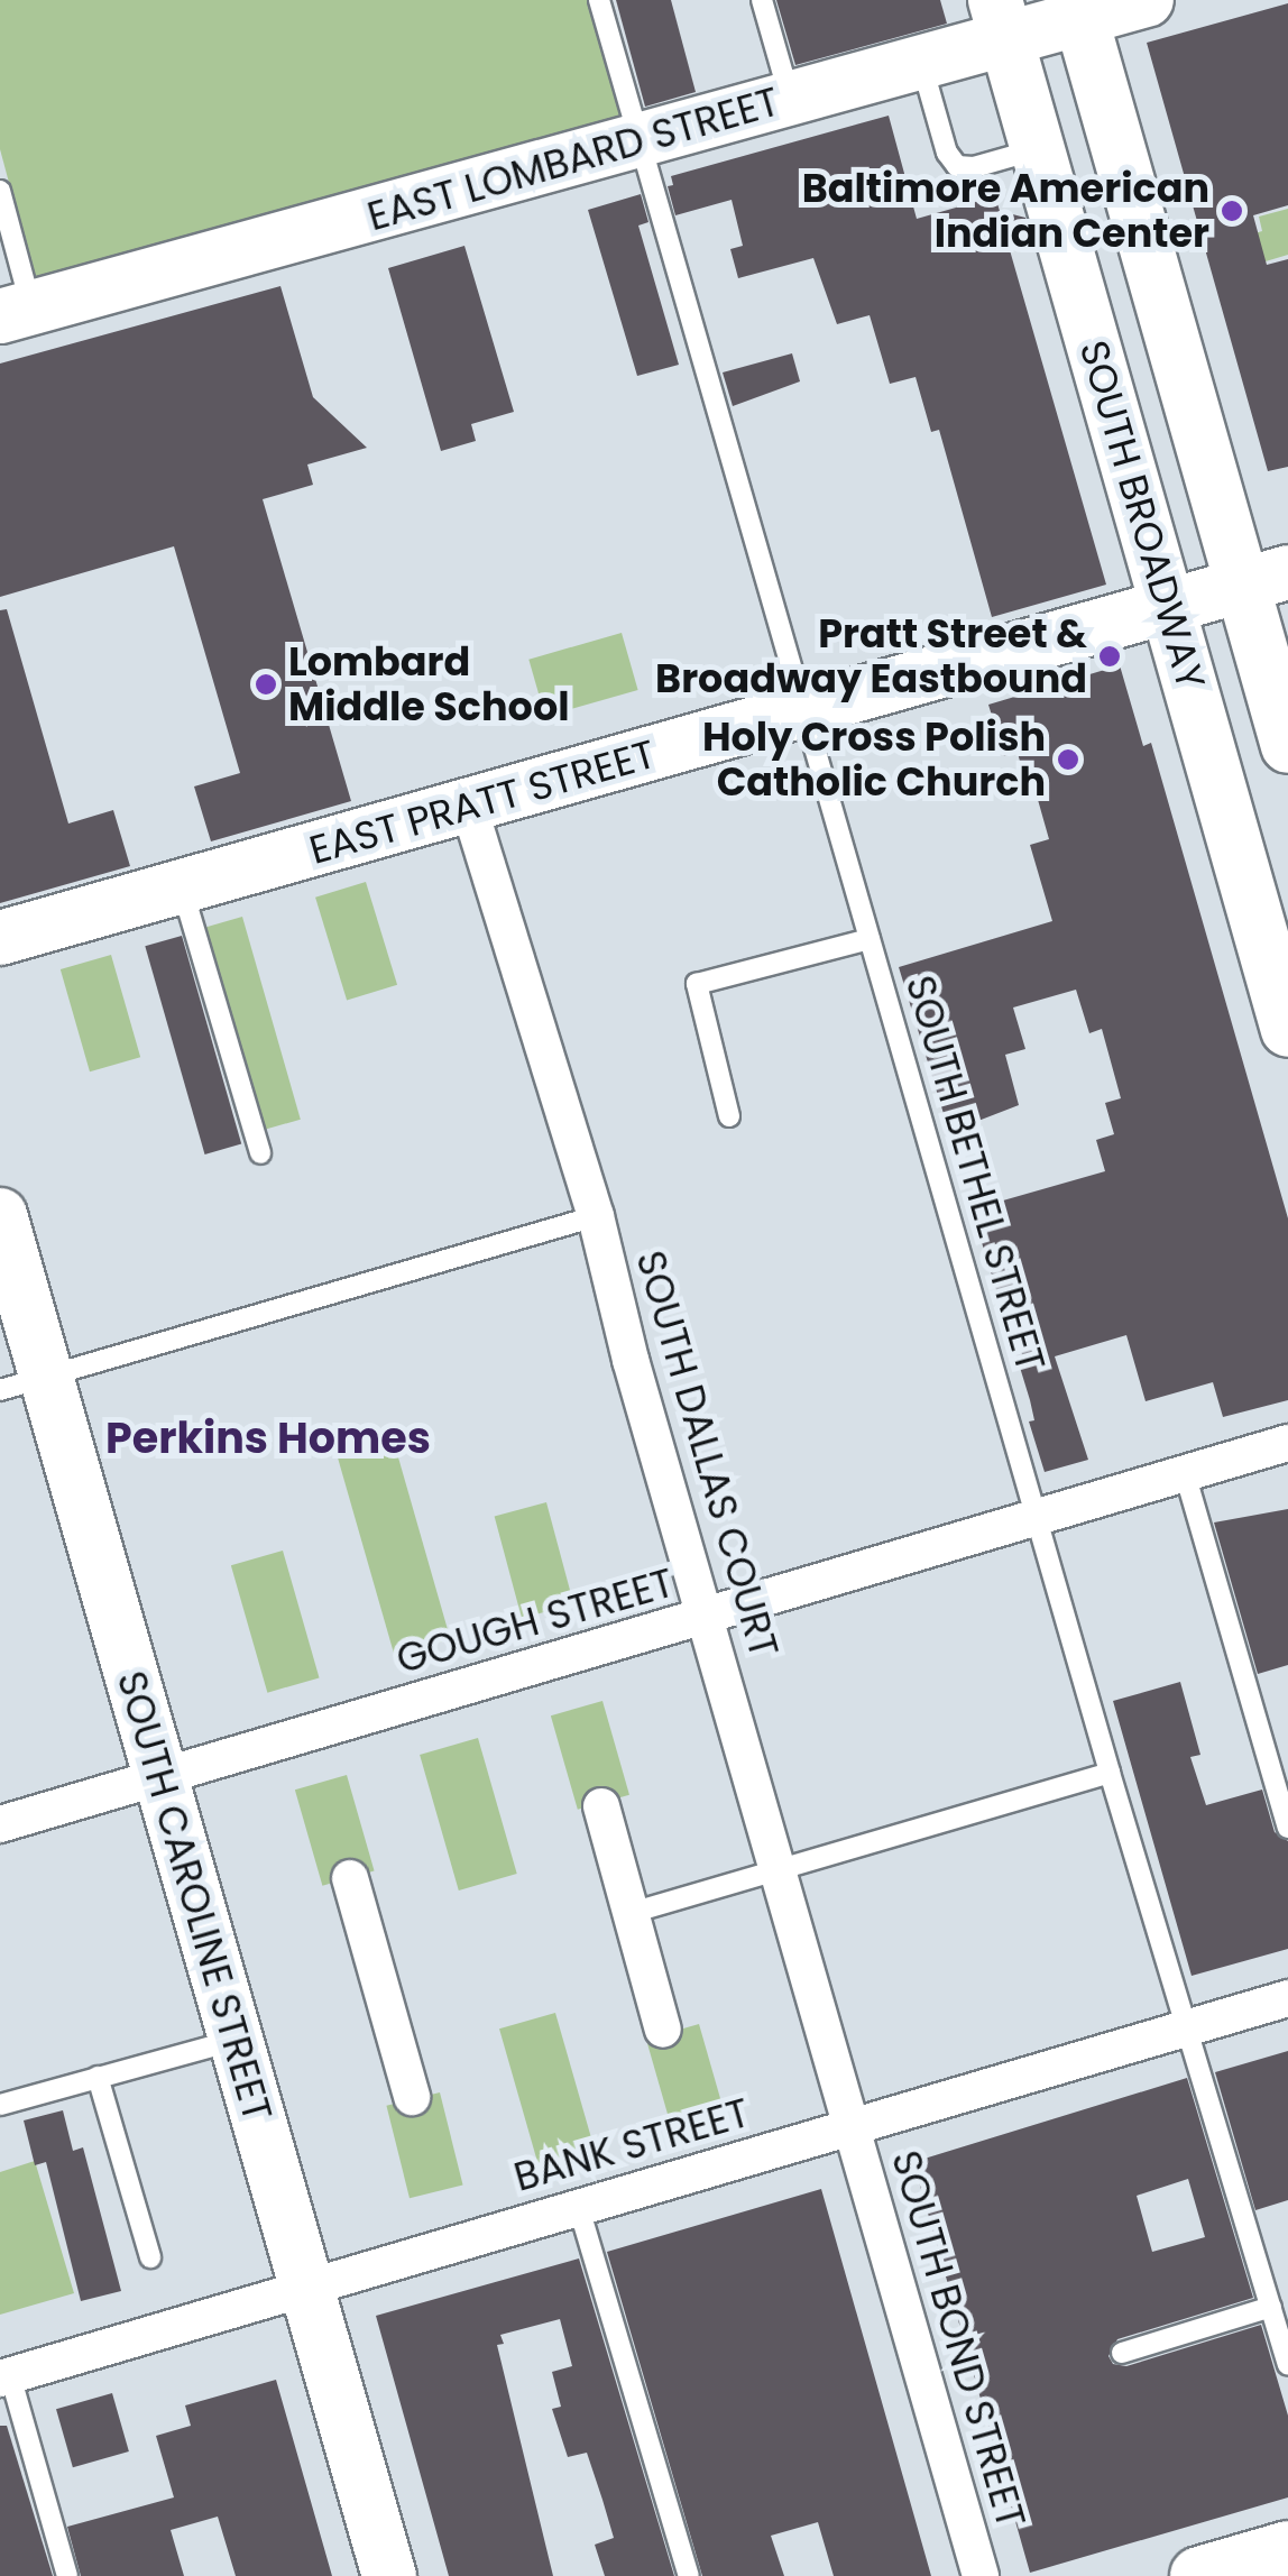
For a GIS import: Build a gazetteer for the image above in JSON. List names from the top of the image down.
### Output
{
  "streets": {
    "main road": [
      "EAST LOMBARD STREET",
      "SOUTH BROADWAY",
      "EAST PRATT STREET",
      "SOUTH CAROLINE STREET"
    ],
    "street": [
      "SOUTH DALLAS COURT",
      "GOUGH STREET",
      "BANK STREET",
      "SOUTH BOND STREET"
    ],
    "lane": ["SOUTH BETHEL STREET"]
  },
  "crossings": [
    ["EAST LOMBARD STREET", "SOUTH BROADWAY"],
    ["EAST LOMBARD STREET", "SOUTH BETHEL STREET"],
    ["SOUTH BROADWAY", "EAST PRATT STREET"],
    ["EAST PRATT STREET", "SOUTH BETHEL STREET"],
    ["EAST PRATT STREET", "SOUTH DALLAS COURT"],
    ["SOUTH BETHEL STREET", "GOUGH STREET"],
    ["SOUTH BETHEL STREET", "BANK STREET"],
    ["SOUTH DALLAS COURT", "GOUGH STREET"],
    ["SOUTH DALLAS COURT", "BANK STREET"],
    ["SOUTH DALLAS COURT", "SOUTH BOND STREET"],
    ["GOUGH STREET", "SOUTH CAROLINE STREET"],
    ["SOUTH CAROLINE STREET", "BANK STREET"],
    ["BANK STREET", "SOUTH BOND STREET"]
  ],
  "districts": ["Perkins Homes"],
  "places": [
    "Baltimore American Indian Center",
    "Pratt Street & Broadway Eastbound",
    "Lombard Middle School",
    "Holy Cross Polish Catholic Church"
  ]
}
